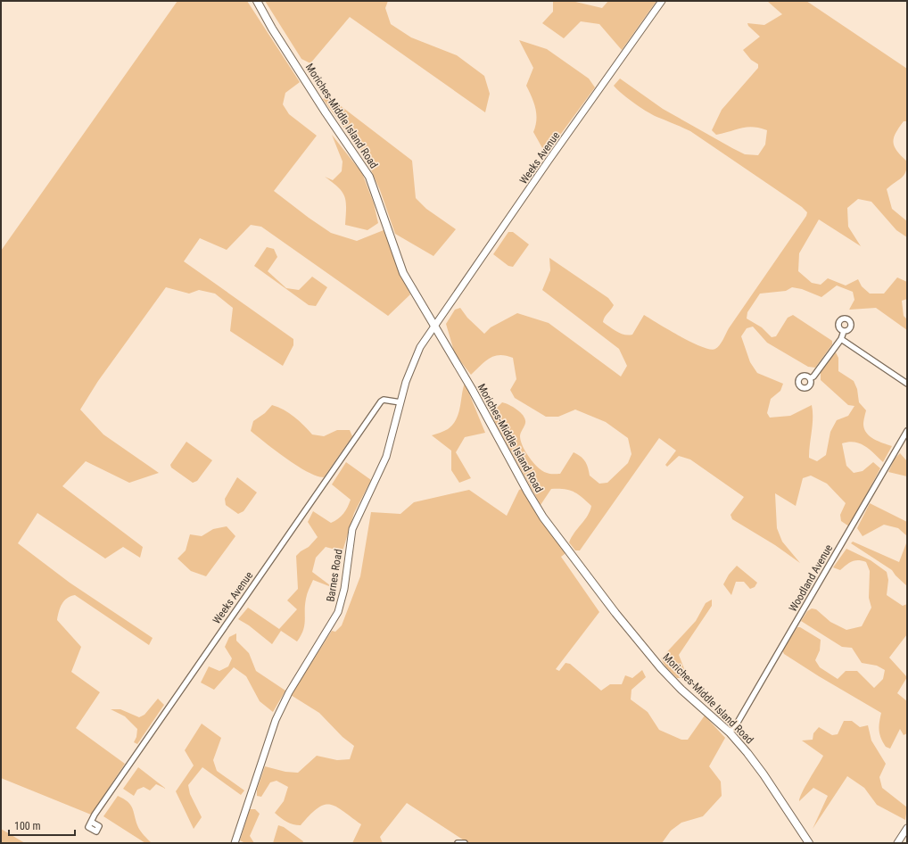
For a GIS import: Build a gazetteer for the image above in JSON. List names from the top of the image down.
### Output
{
  "streets": {
    "main road": ["Moriches-Middle Island Road"],
    "street": ["Weeks Avenue", "Barnes Road", "Woodland Avenue"]
  },
  "crossings": [
    ["Moriches-Middle Island Road", "Weeks Avenue"],
    ["Moriches-Middle Island Road", "Barnes Road"],
    ["Moriches-Middle Island Road", "Woodland Avenue"],
    ["Weeks Avenue", "Barnes Road"]
  ],
  "scale_bar": "100 m"
}
